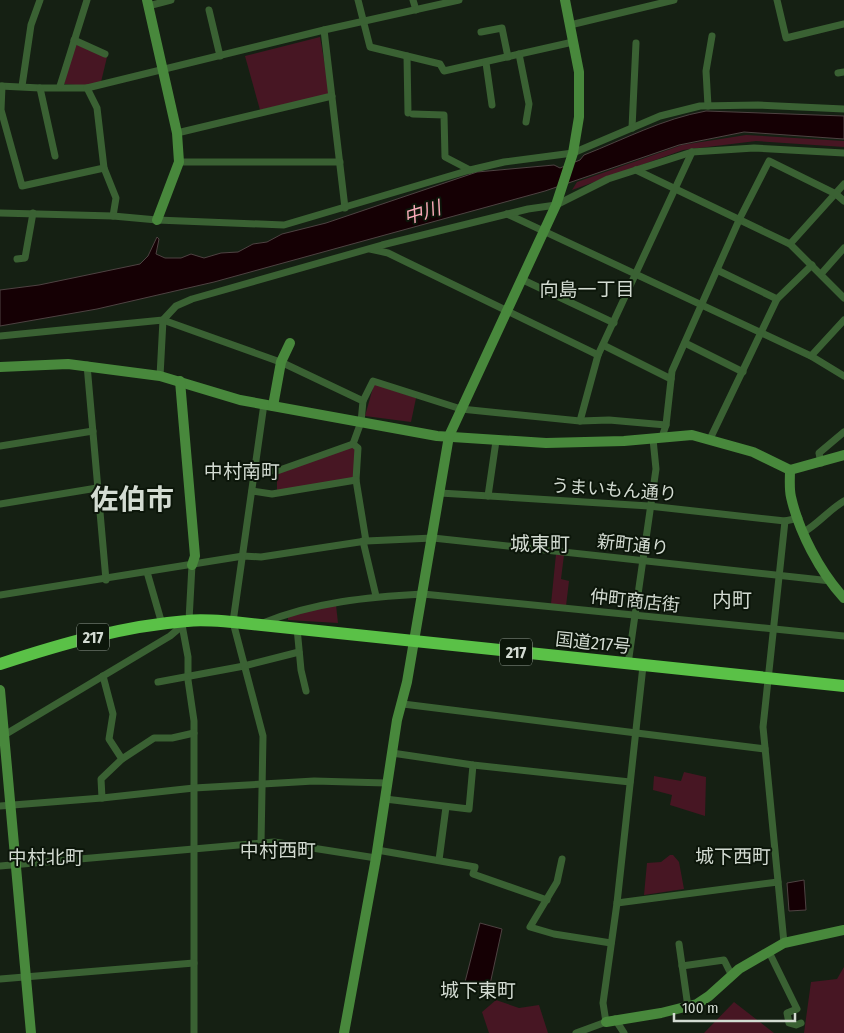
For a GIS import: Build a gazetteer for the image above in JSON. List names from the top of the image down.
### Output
{
  "streets": {
    "highway": ["217", "国道217号"],
    "street": ["うまいもん通り", "新町通り", "仲町商店街"]
  },
  "crossings": [
    ["仲町商店街", "国道217号"],
    ["217", "国道217号"]
  ],
  "districts": [
    "向島一丁目",
    "中村南町",
    "佐伯市",
    "城東町",
    "内町",
    "中村西町",
    "城下西町",
    "中村北町",
    "城下東町"
  ],
  "water": ["中川"],
  "scale_bar": "100 m"
}
